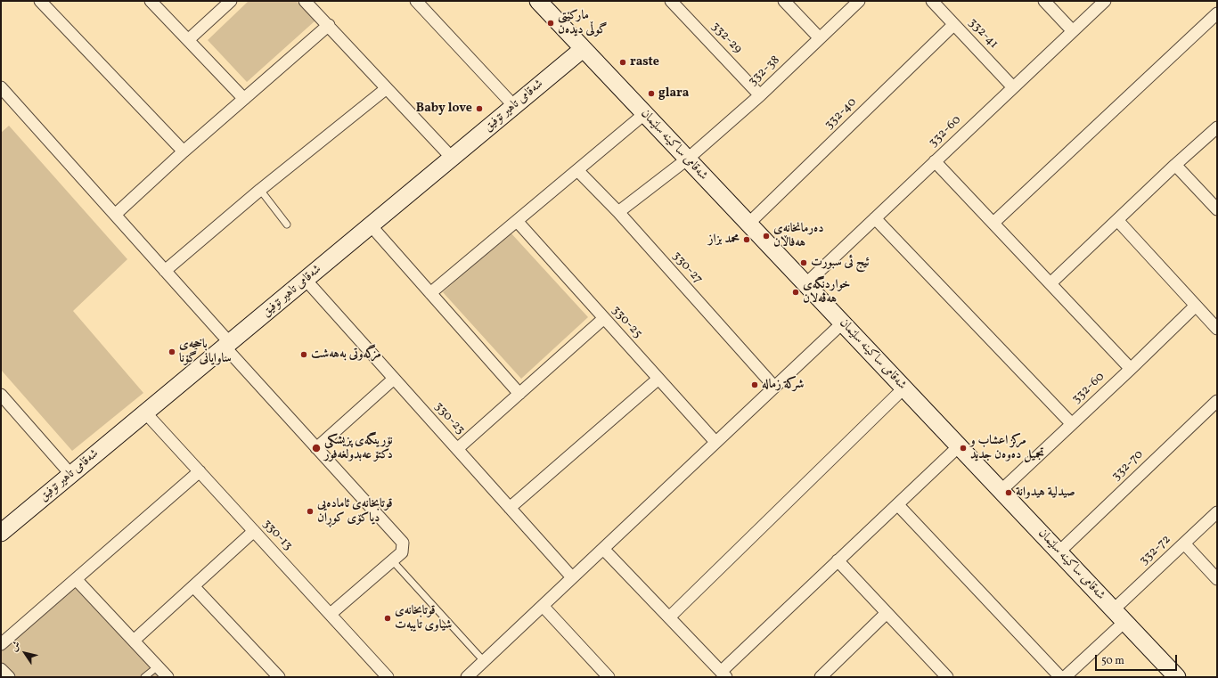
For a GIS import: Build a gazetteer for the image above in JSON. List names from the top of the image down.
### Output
{
  "streets": {
    "street": [
      "332-41",
      "332-29",
      "332-38",
      "شەقامی تاهیر تۆفیق",
      "332-40",
      "332-60",
      "شەقامی ساکینە سلێمان",
      "330-27",
      "330-25",
      "330-23",
      "332-70",
      "330-13",
      "332-72"
    ]
  },
  "crossings": [
    ["332-41", "332-40"],
    ["332-41", "332-60"],
    ["332-29", "332-38"],
    ["332-38", "شەقامی ساکینە سلێمان"],
    ["332-38", "330-27"],
    ["شەقامی تاهیر تۆفیق", "شەقامی ساکینە سلێمان"],
    ["شەقامی تاهیر تۆفیق", "330-23"],
    ["شەقامی تاهیر تۆفیق", "330-13"],
    ["332-40", "شەقامی ساکینە سلێمان"],
    ["332-60", "شەقامی ساکینە سلێمان"],
    ["شەقامی ساکینە سلێمان", "332-70"],
    ["شەقامی ساکینە سلێمان", "332-72"]
  ],
  "places": [
    "مارکێتی گوڵی دیدەن",
    "raste",
    "glara",
    "Baby love",
    "دەرمانخانەی هەفاڵان",
    "محمد بزاز",
    "ئیج ئی سبورت",
    "خواردنگەی هەڤەلان",
    "باخچەی ساوایانی گۆنا",
    "مزگەوتی بەهەشت",
    "شركة زماله",
    "نۆرینگەی پزیشکی دکتۆ عەبدولغەفور",
    "مرکز اعشاب و تجمیل دەوەن جدید",
    "صيدلية هيدوانة",
    "قوتابخانەی ئامادەیی دیاکۆی کوڕان",
    "قوتابخانەی شیاوی تایبەت"
  ],
  "scale_bar": "50 m",
  "north": "top left"
}
